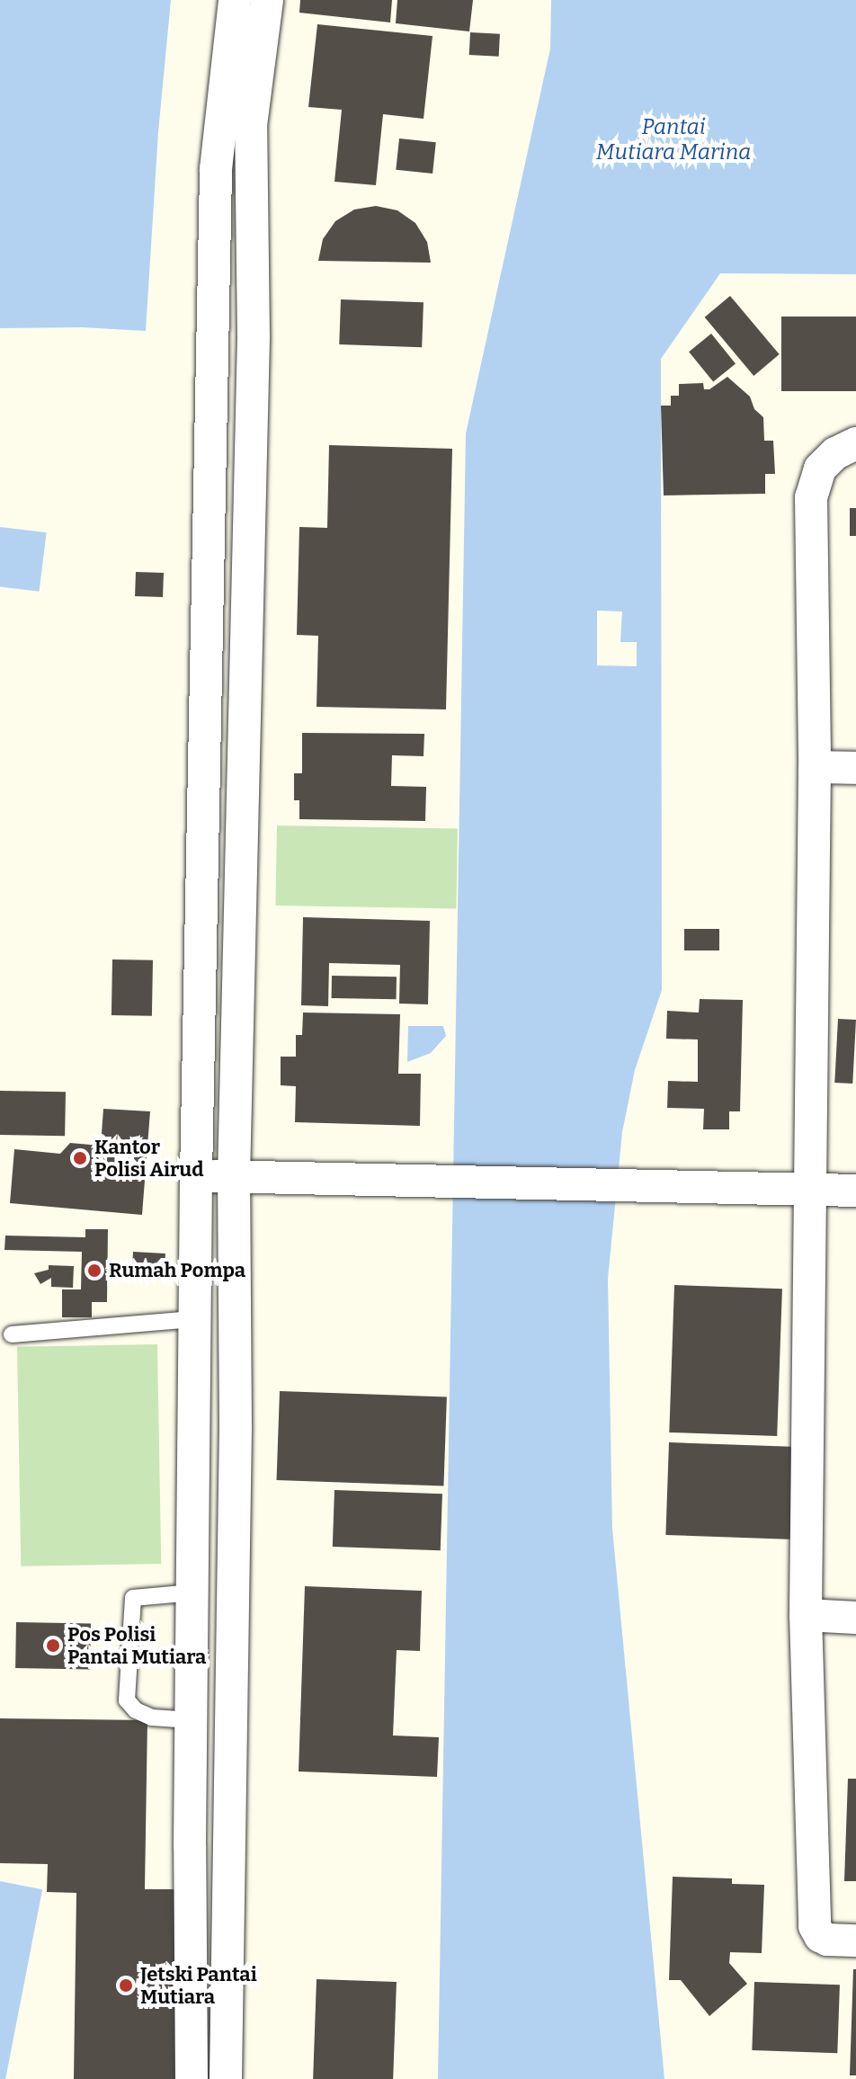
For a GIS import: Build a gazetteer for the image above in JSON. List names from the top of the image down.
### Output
{
  "water": ["Pantai Mutiara Marina"],
  "places": [
    "Kantor Polisi Airud",
    "Rumah Pompa",
    "Pos Polisi Pantai Mutiara",
    "Jetski Pantai Mutiara"
  ]
}
